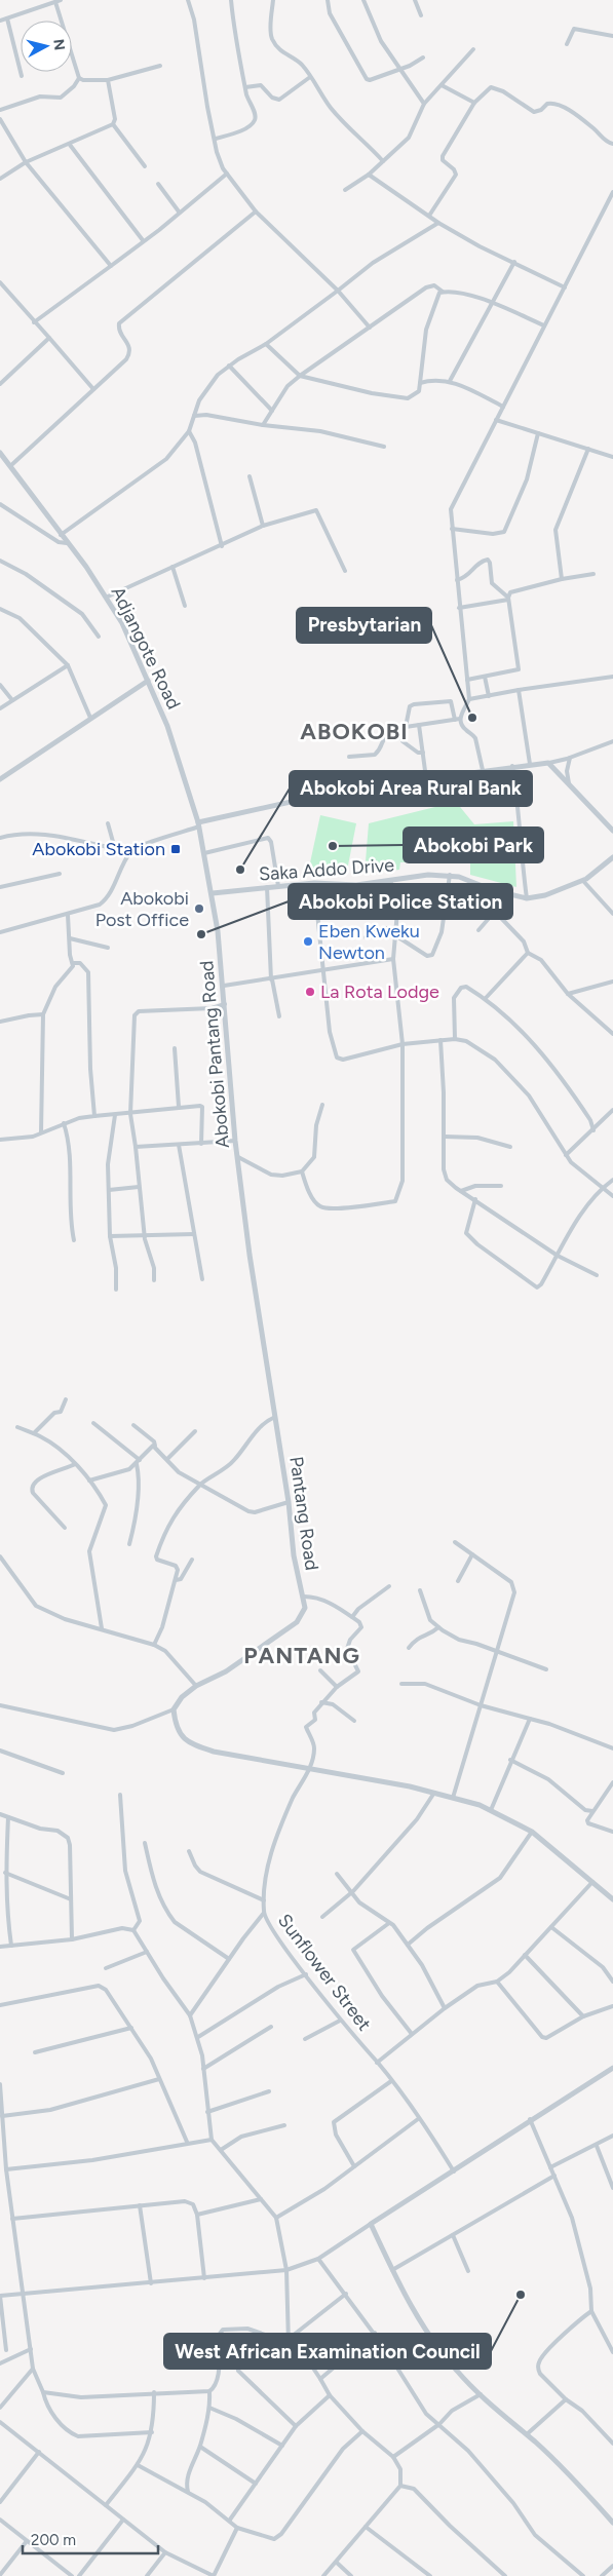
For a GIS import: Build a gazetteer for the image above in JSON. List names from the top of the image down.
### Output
{
  "streets": {
    "street": [
      "Adjangote Road",
      "Saka Addo Drive",
      "Abokobi Pantang Road",
      "Pantang Road",
      "Sunflower Street"
    ]
  },
  "crossings": [
    ["Adjangote Road", "Abokobi Pantang Road"],
    ["Saka Addo Drive", "Abokobi Pantang Road"],
    ["Abokobi Pantang Road", "Pantang Road"]
  ],
  "districts": ["ABOKOBI", "PANTANG"],
  "places": {
    "other": [
      "Presbytarian",
      "Abokobi Park",
      "Abokobi Area Rural Bank",
      "Abokobi Post Office",
      "Abokobi Police Station",
      "Eben Kweku Newton",
      "La Rota Lodge",
      "West African Examination Council"
    ],
    "transit": ["Abokobi Station"]
  },
  "scale_bar": "200 m",
  "north": "right"
}
